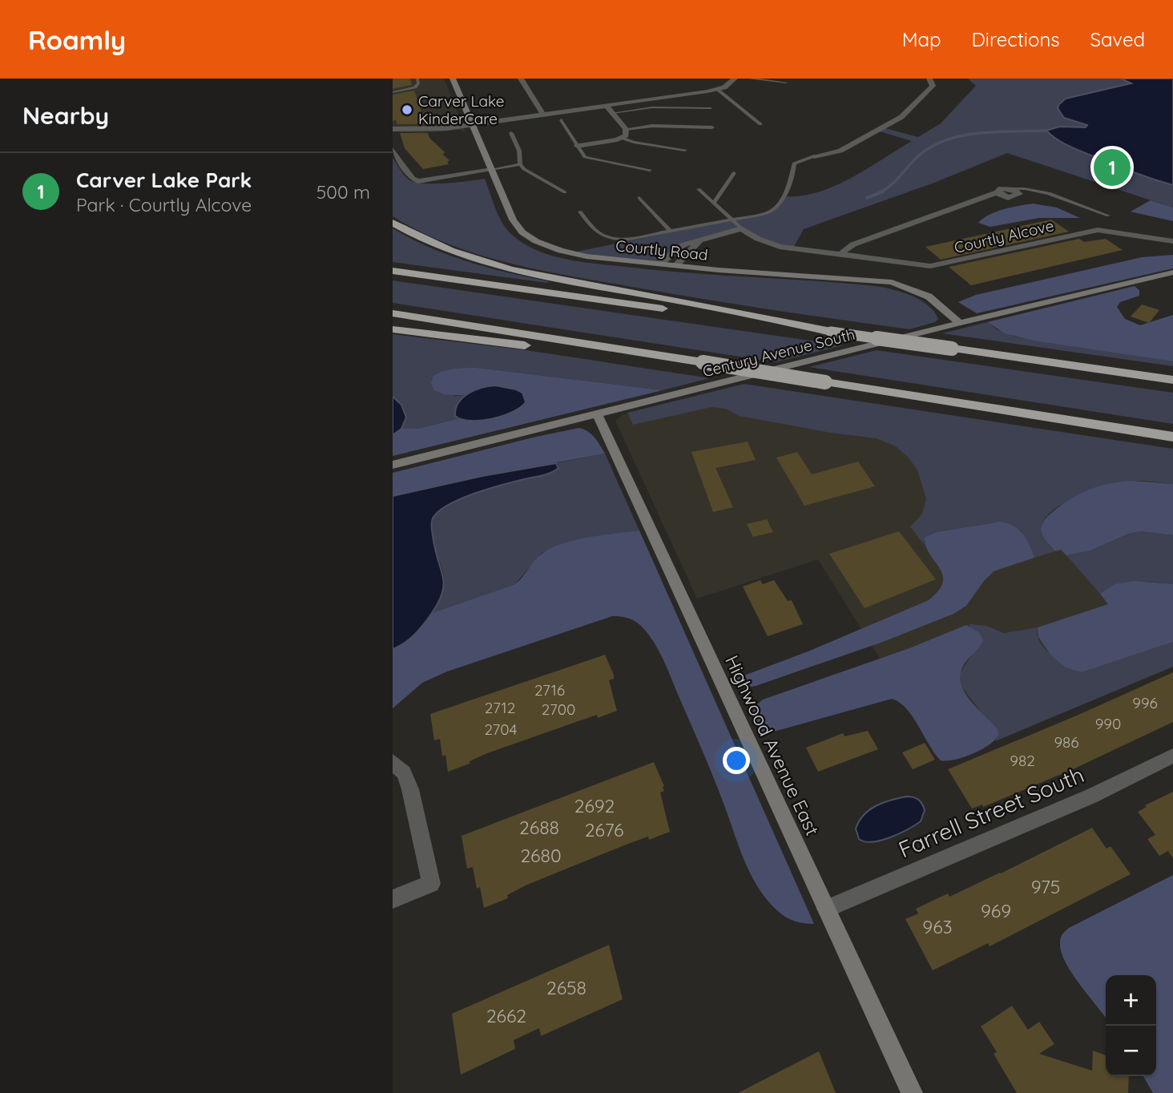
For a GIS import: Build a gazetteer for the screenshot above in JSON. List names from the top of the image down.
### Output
{
  "streets": {
    "street": [
      "Courtly Alcove",
      "Courtly Road",
      "Century Avenue South",
      "Highwood Avenue East",
      "Farrell Street South"
    ]
  },
  "crossings": [
    ["Courtly Road", "Century Avenue South"],
    ["Century Avenue South", "Highwood Avenue East"],
    ["Highwood Avenue East", "Farrell Street South"]
  ],
  "places": ["Carver Lake KinderCare"],
  "house_numbers": [
    "2716",
    "996",
    "2712",
    "2700",
    "990",
    "2704",
    "986",
    "982",
    "2692",
    "2688",
    "2676",
    "2680",
    "975",
    "969",
    "963",
    "2658",
    "2662"
  ],
  "page": {
    "header": "Roamly",
    "nav": ["Map", "Directions", "Saved"],
    "heading": "Nearby",
    "pins": "1",
    "list": [
      {
        "mark": "1",
        "name": "Carver Lake Park",
        "note": "Park · Courtly Alcove",
        "value": "500 m"
      }
    ],
    "map_buttons": ["+", "−"]
  }
}
